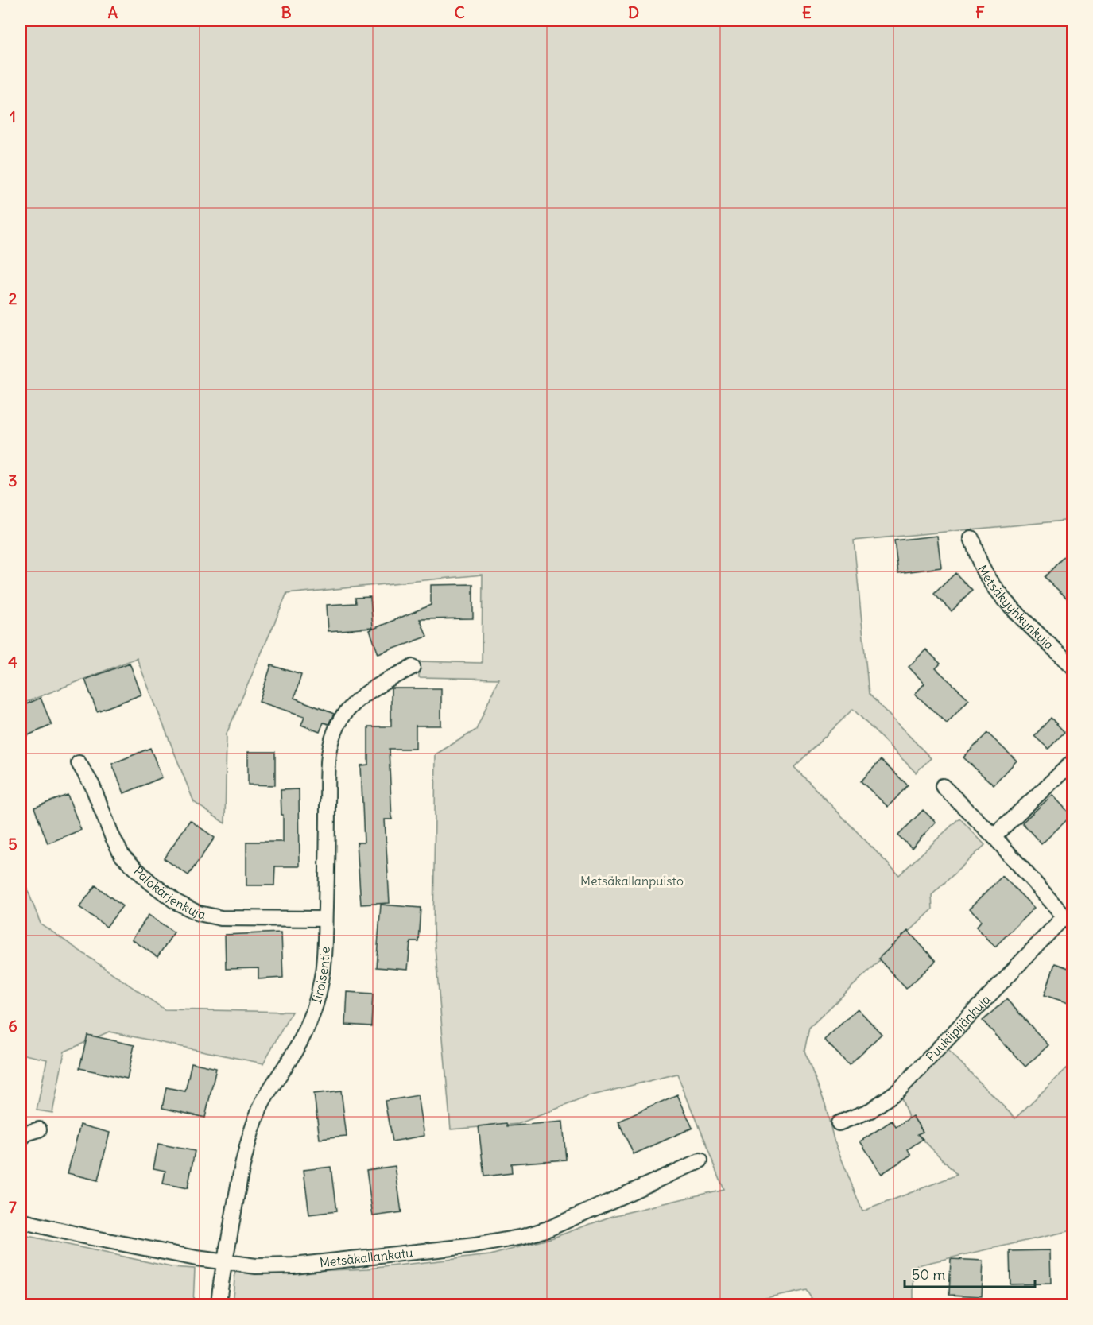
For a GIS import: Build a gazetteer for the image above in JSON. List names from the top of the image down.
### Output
{
  "streets": {
    "street": [
      "Metsäkyyhkynkuja",
      "Palokärjenkuja",
      "Iiroisentie",
      "Puukiipijänkuja",
      "Metsäkallankatu"
    ]
  },
  "crossings": [
    ["Palokärjenkuja", "Iiroisentie"],
    ["Iiroisentie", "Metsäkallankatu"]
  ],
  "parks": ["Metsäkallanpuisto"],
  "scale_bar": "50 m",
  "grid": {
    "columns": [
      "A",
      "B",
      "C",
      "D",
      "E",
      "F"
    ],
    "rows": [
      "1",
      "2",
      "3",
      "4",
      "5",
      "6",
      "7"
    ]
  }
}
